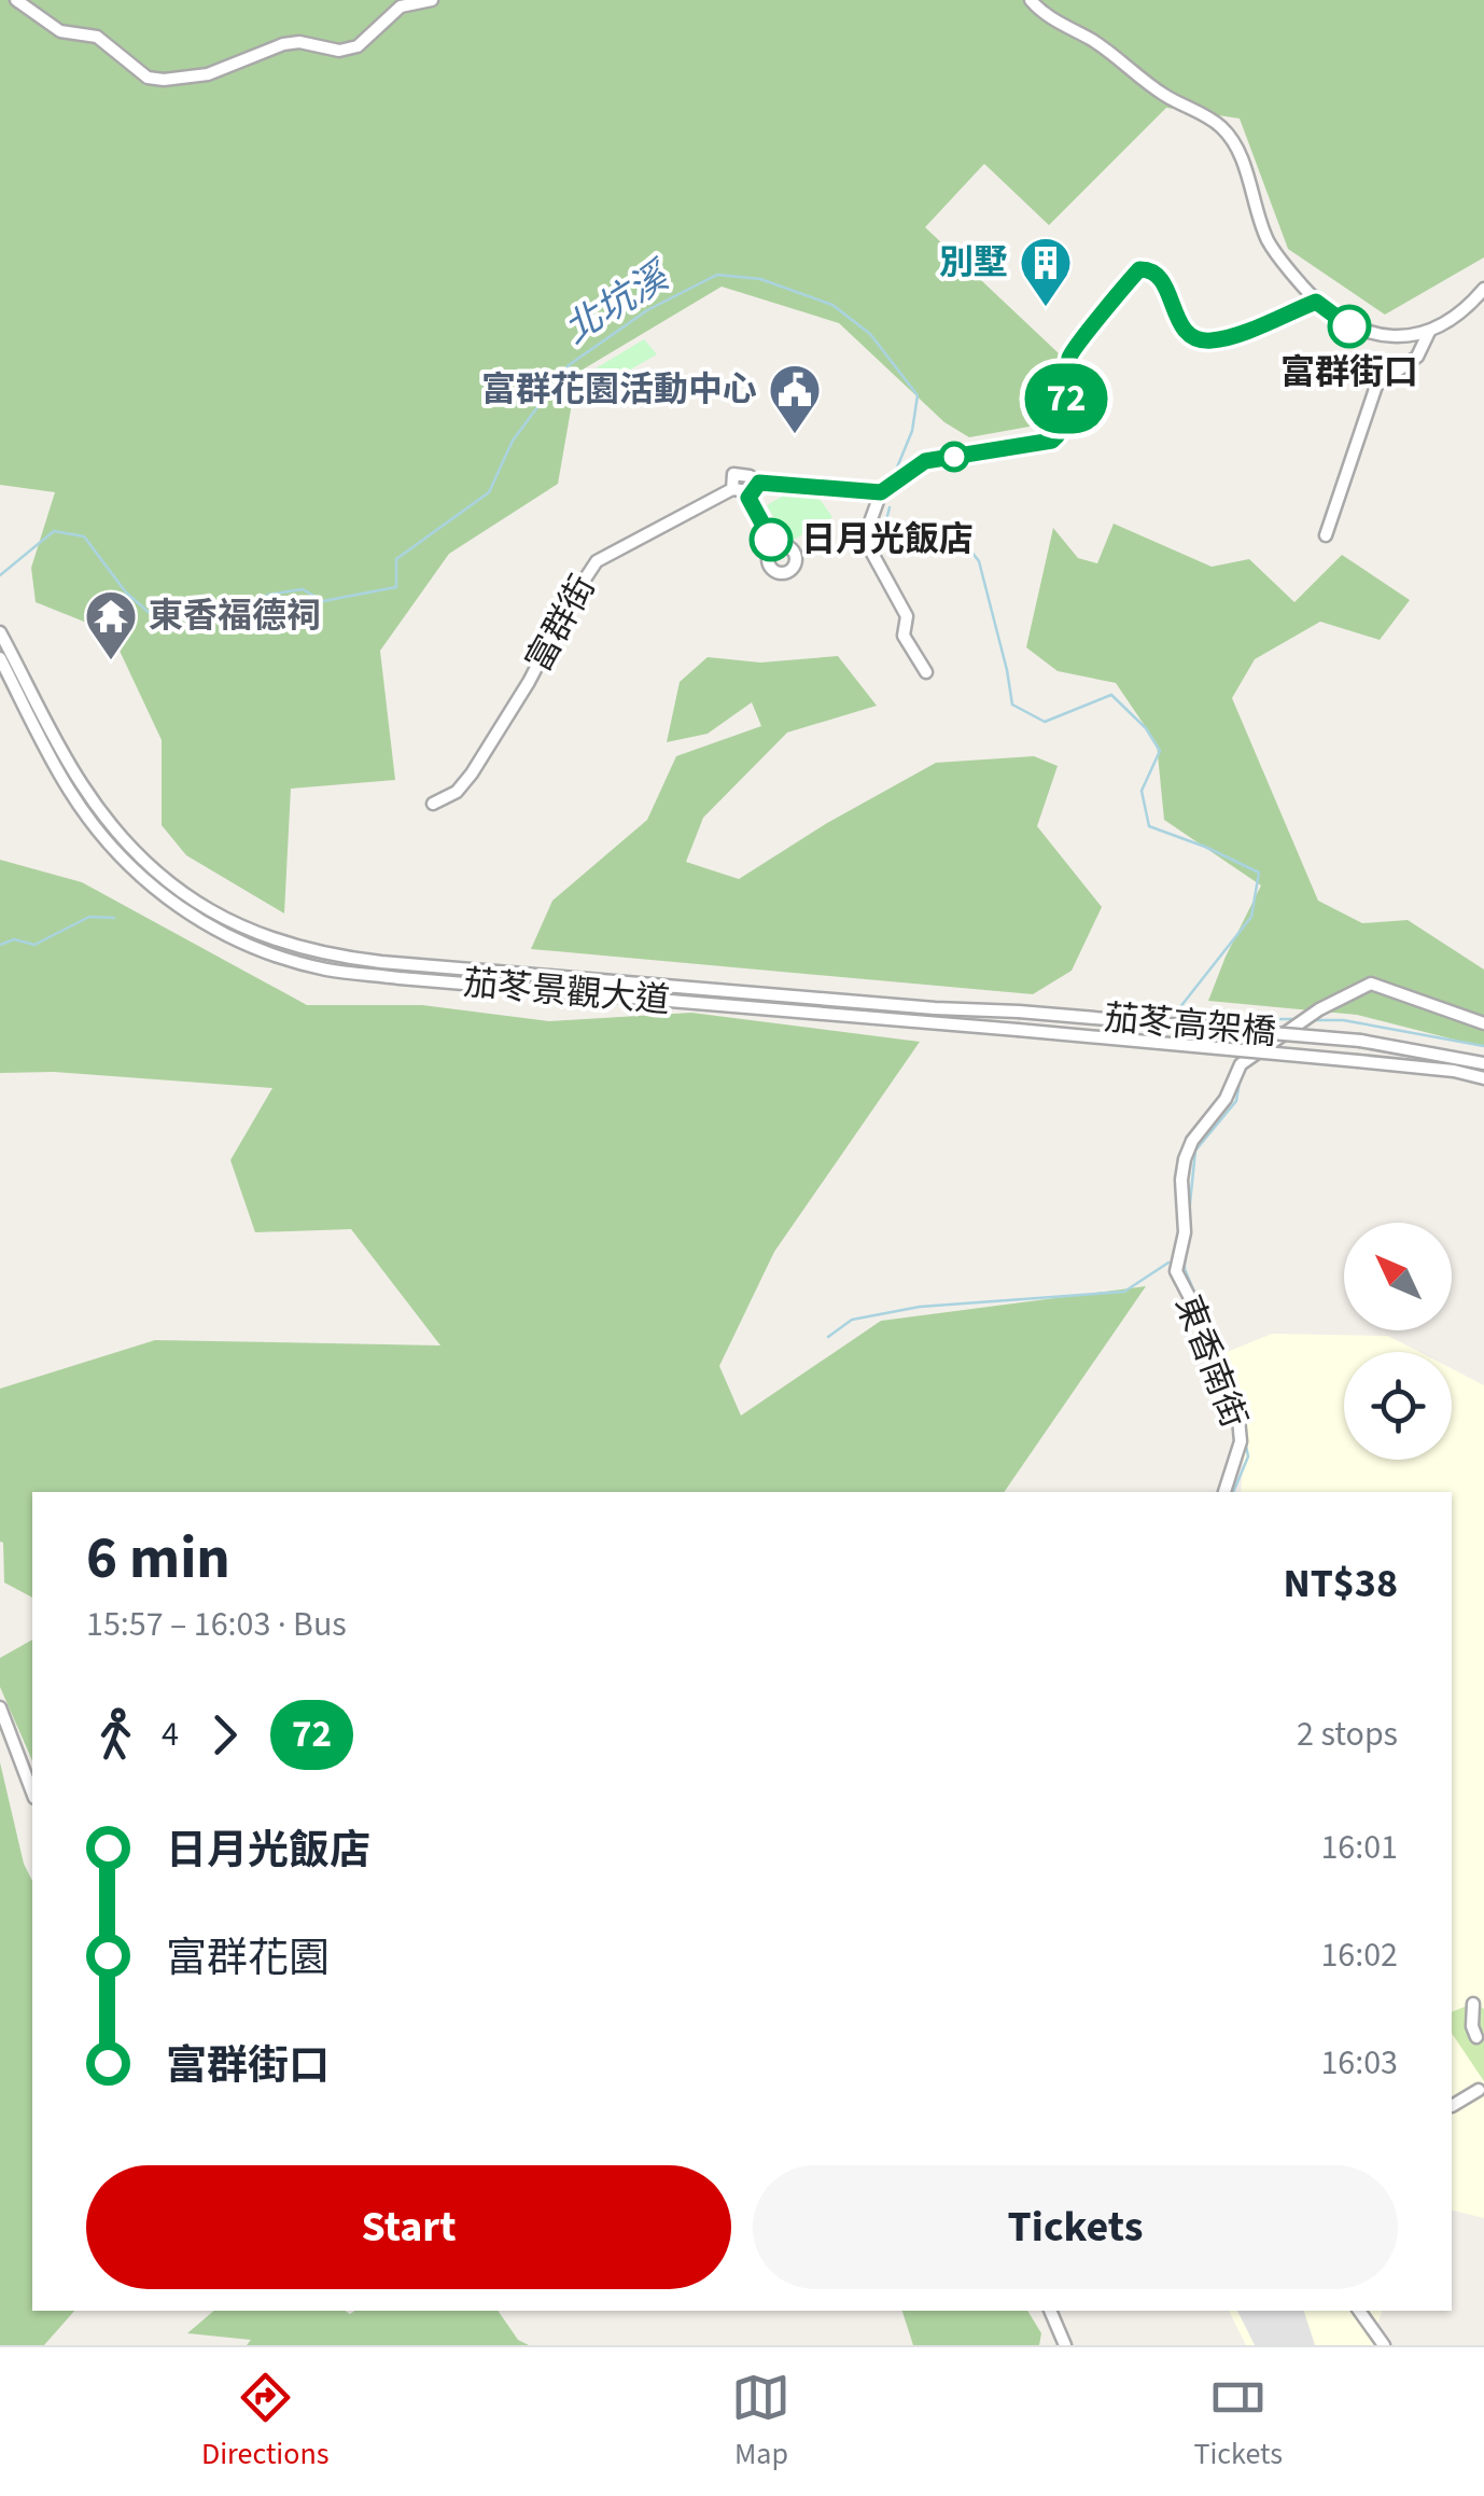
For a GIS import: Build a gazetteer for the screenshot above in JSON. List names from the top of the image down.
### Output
{
  "streets": {
    "street": [
      "富群街",
      "茄苳景觀大道",
      "茄苳高架橋",
      "東香南街"
    ]
  },
  "crossings": [
    ["茄苳景觀大道", "茄苳高架橋"]
  ],
  "water": ["北坑溪"],
  "places": {
    "building": ["別墅"],
    "other": ["富群街口", "日月光飯店"],
    "public building": ["富群花園活動中心"],
    "temple": ["東香福德祠"]
  },
  "lines": ["bus line 72"],
  "north": "top left",
  "page": {
    "on_map": "72",
    "heading": ["6 min", "15:57 – 16:03 · Bus", "NT$38"],
    "legs": ["4", "72", "2 stops"],
    "list": [
      {
        "name": "日月光飯店",
        "value": "16:01"
      },
      {
        "name": "富群花園",
        "value": "16:02"
      },
      {
        "name": "富群街口",
        "value": "16:03"
      }
    ],
    "buttons": ["Start", "Tickets"],
    "tabs": ["Directions", "Map", "Tickets"]
  }
}
